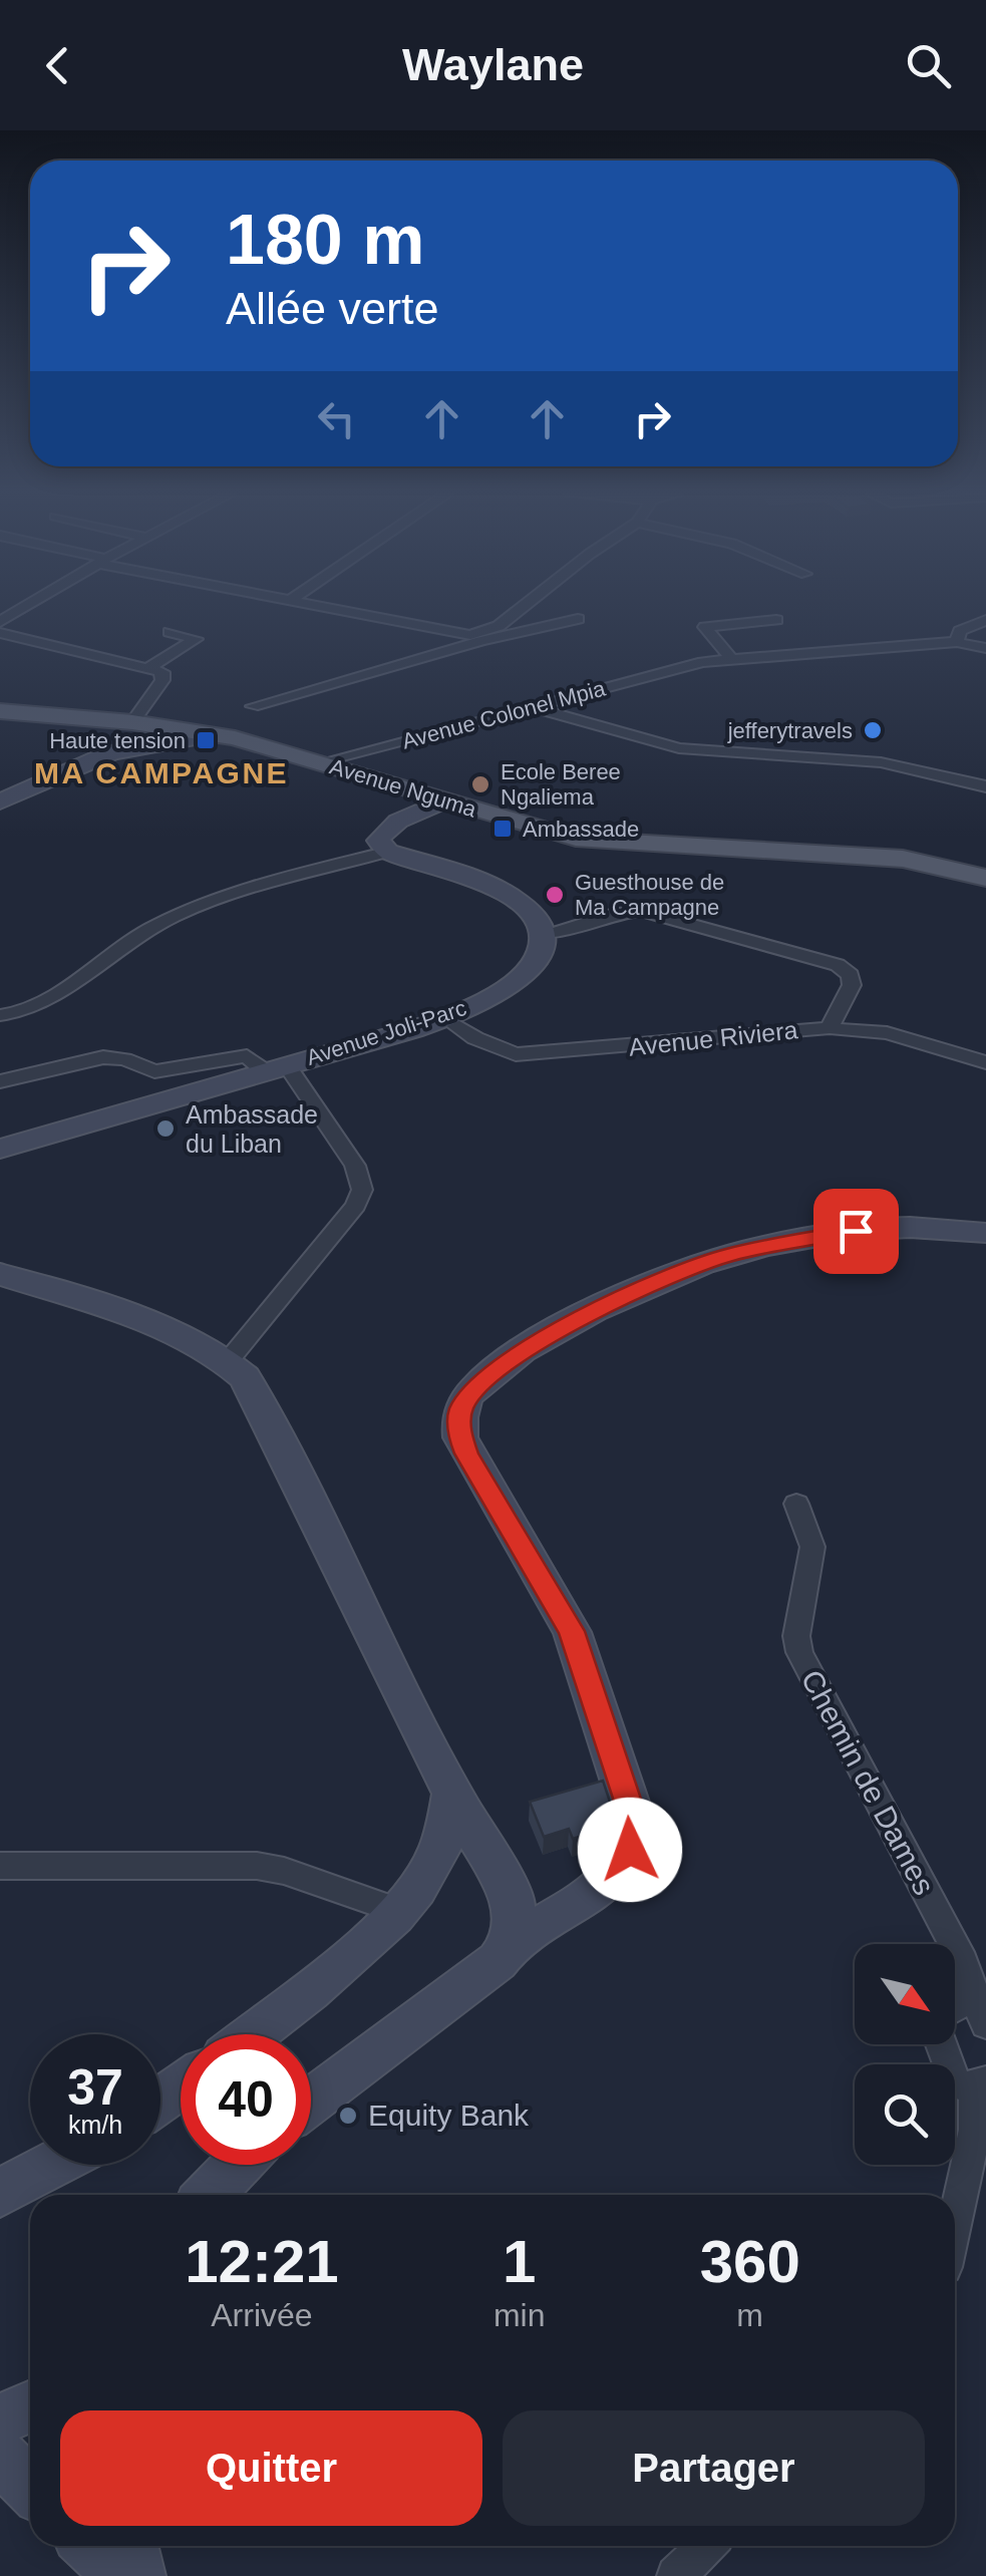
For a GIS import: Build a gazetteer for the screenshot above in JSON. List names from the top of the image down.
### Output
{
  "streets": {
    "main road": ["Avenue Nguma"],
    "street": [
      "Avenue Colonel Mpia",
      "Avenue Joli-Parc",
      "Avenue Riviera",
      "Chemin de Dames"
    ]
  },
  "crossings": [
    ["Avenue Colonel Mpia", "Avenue Nguma"],
    ["Avenue Joli-Parc", "Avenue Riviera"]
  ],
  "districts": ["MA CAMPAGNE"],
  "places": {
    "other": [
      "jefferytravels",
      "Ecole Beree Ngaliema",
      "Guesthouse de Ma Campagne",
      "Ambassade du Liban",
      "Equity Bank"
    ],
    "transit": ["Haute tension", "Ambassade"]
  },
  "north": "bottom right",
  "page": {
    "header": "Waylane",
    "turn": ["180 m", "Allée verte"],
    "speed": "37 km/h",
    "limit": "40",
    "eta": [
      "12:21",
      "Arrivée",
      "1",
      "min",
      "360",
      "m"
    ],
    "buttons": ["Quitter", "Partager"]
  }
}
